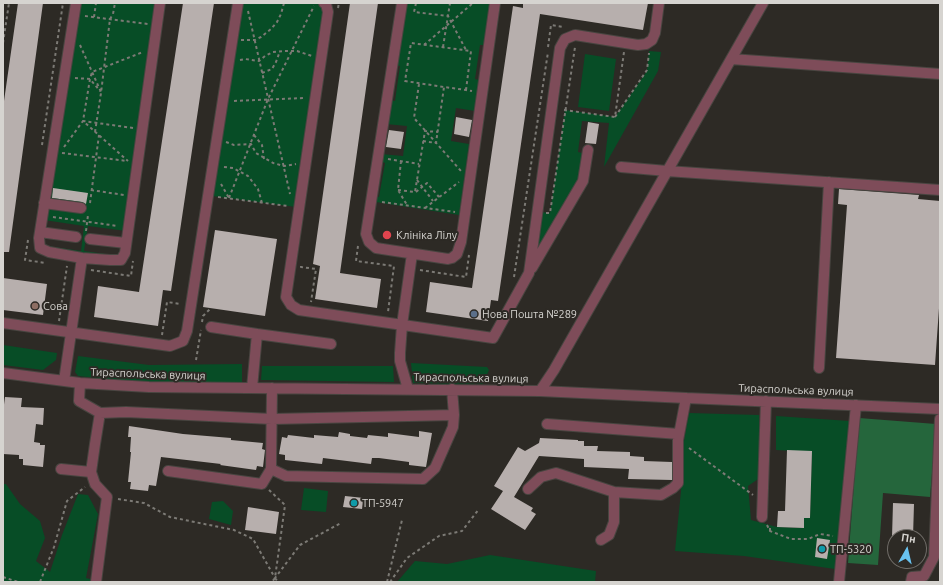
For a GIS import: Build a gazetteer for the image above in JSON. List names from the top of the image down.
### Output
{
  "streets": {
    "street": ["Тираспольська вулиця"]
  },
  "places": [
    "Клініка Лілу",
    "Сова",
    "Нова Пошта №289",
    "ТП-5947",
    "ТП-5320"
  ],
  "north": "top"
}
